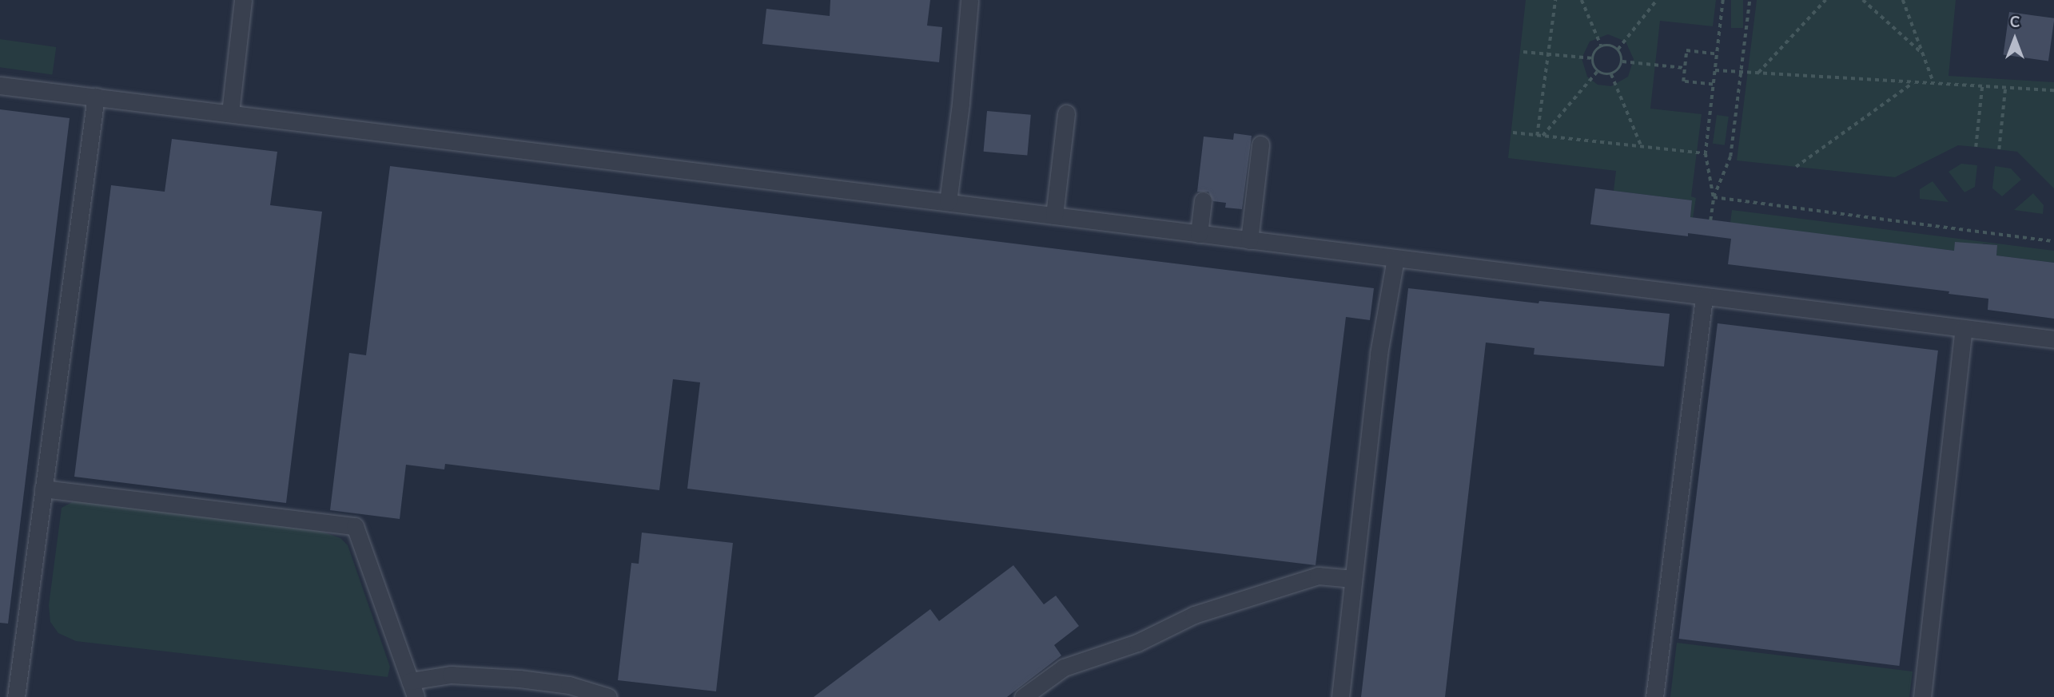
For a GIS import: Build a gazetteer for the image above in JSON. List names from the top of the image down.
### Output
{
  "north": "top"
}
